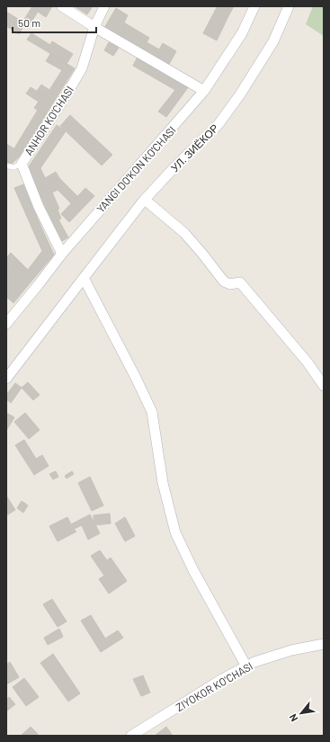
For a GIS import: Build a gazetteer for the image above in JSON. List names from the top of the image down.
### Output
{
  "streets": {
    "street": [
      "ANHOR KO'CHASI",
      "УЛ. ЗИЁКОР",
      "YANGI DO'KON KO'CHASI",
      "ZIYOKOR KO'CHASI"
    ]
  },
  "crossings": [
    ["ANHOR KO'CHASI", "YANGI DO'KON KO'CHASI"]
  ],
  "scale_bar": "50 m",
  "north": "bottom left"
}
